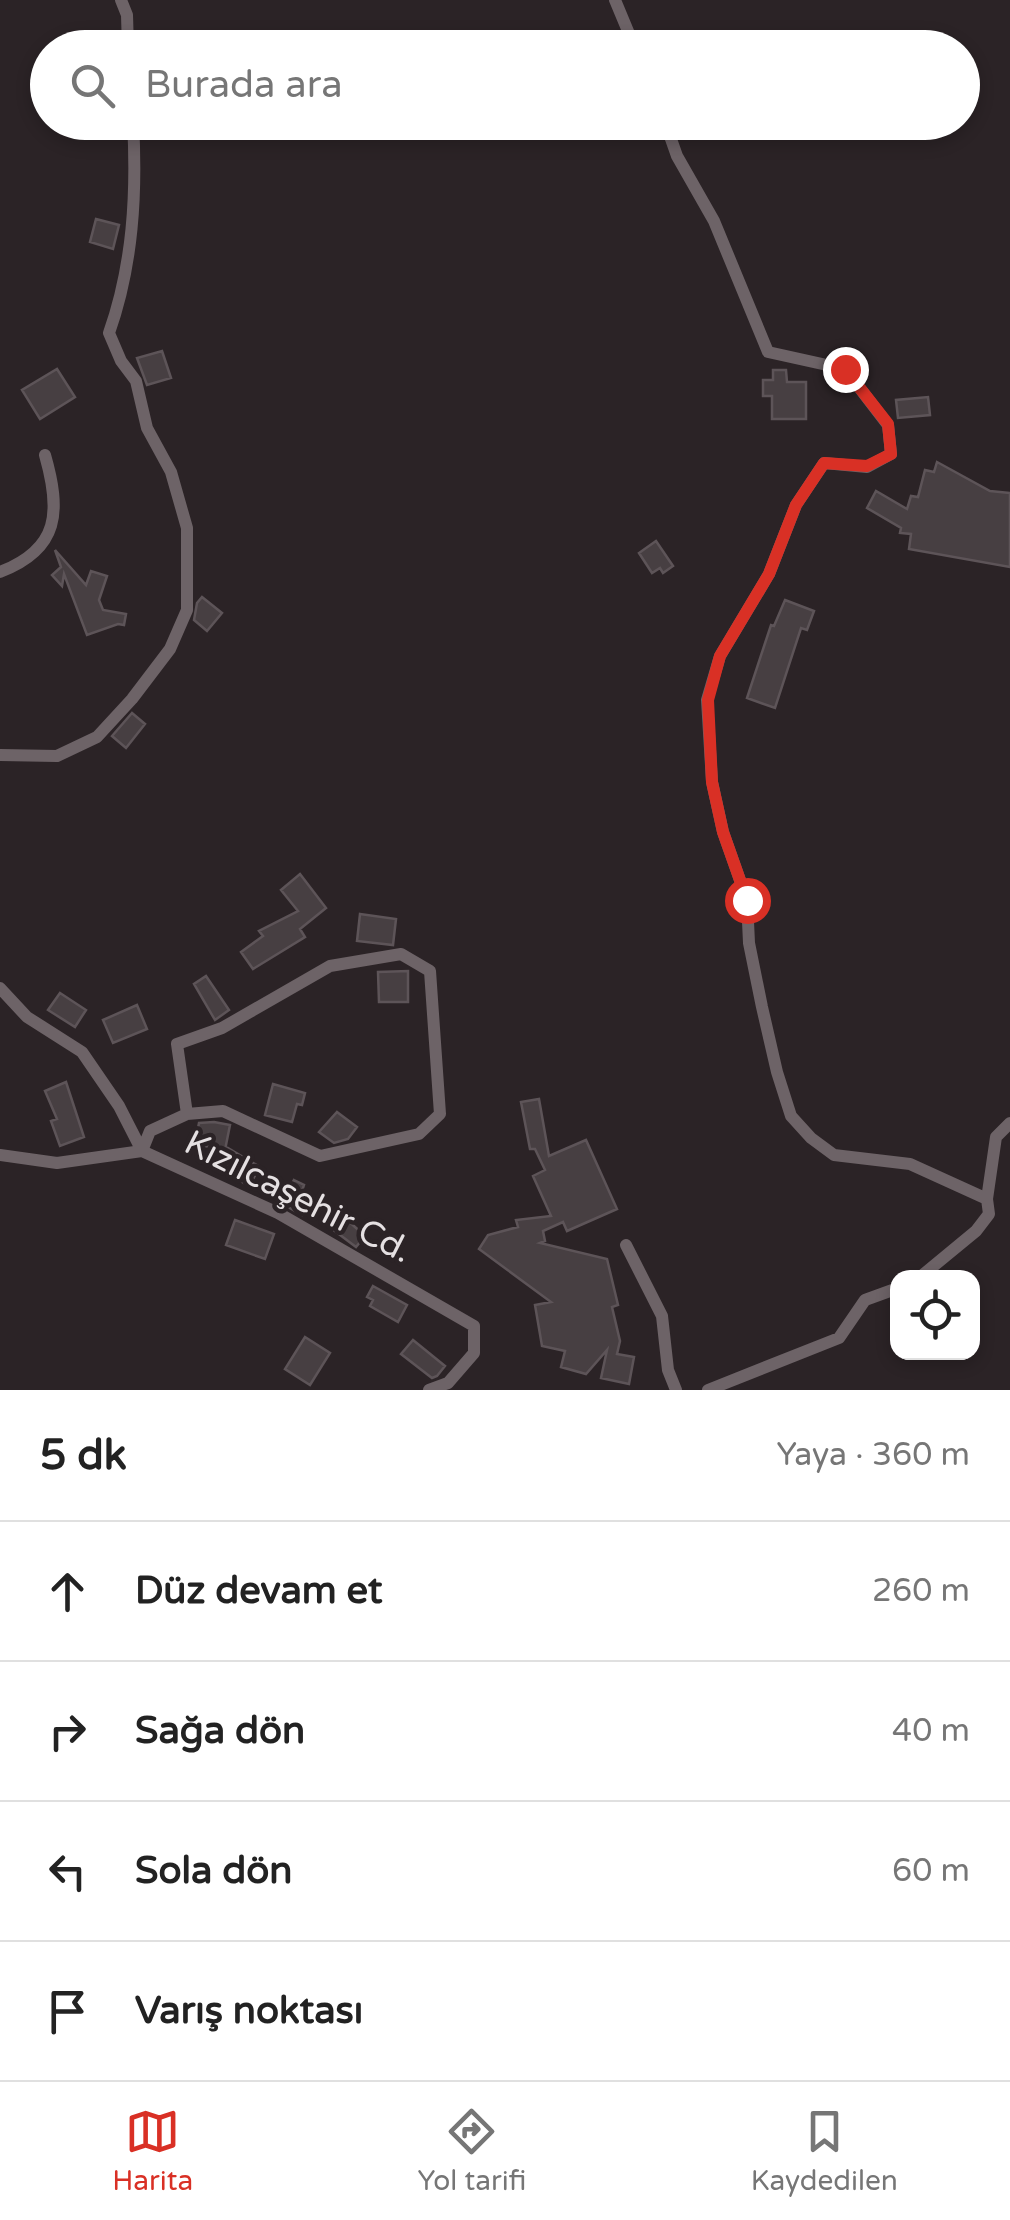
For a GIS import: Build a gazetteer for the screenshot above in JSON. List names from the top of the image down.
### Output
{
  "streets": {
    "street": ["Kızılcaşehir Cd."]
  },
  "page": {
    "search": "Burada ara",
    "heading": ["5 dk", "Yaya · 360 m"],
    "list": [
      ["Düz devam et", "260 m"],
      ["Sağa dön", "40 m"],
      ["Sola dön", "60 m"],
      "Varış noktası"
    ],
    "nav": ["Harita", "Yol tarifi", "Kaydedilen"]
  }
}
